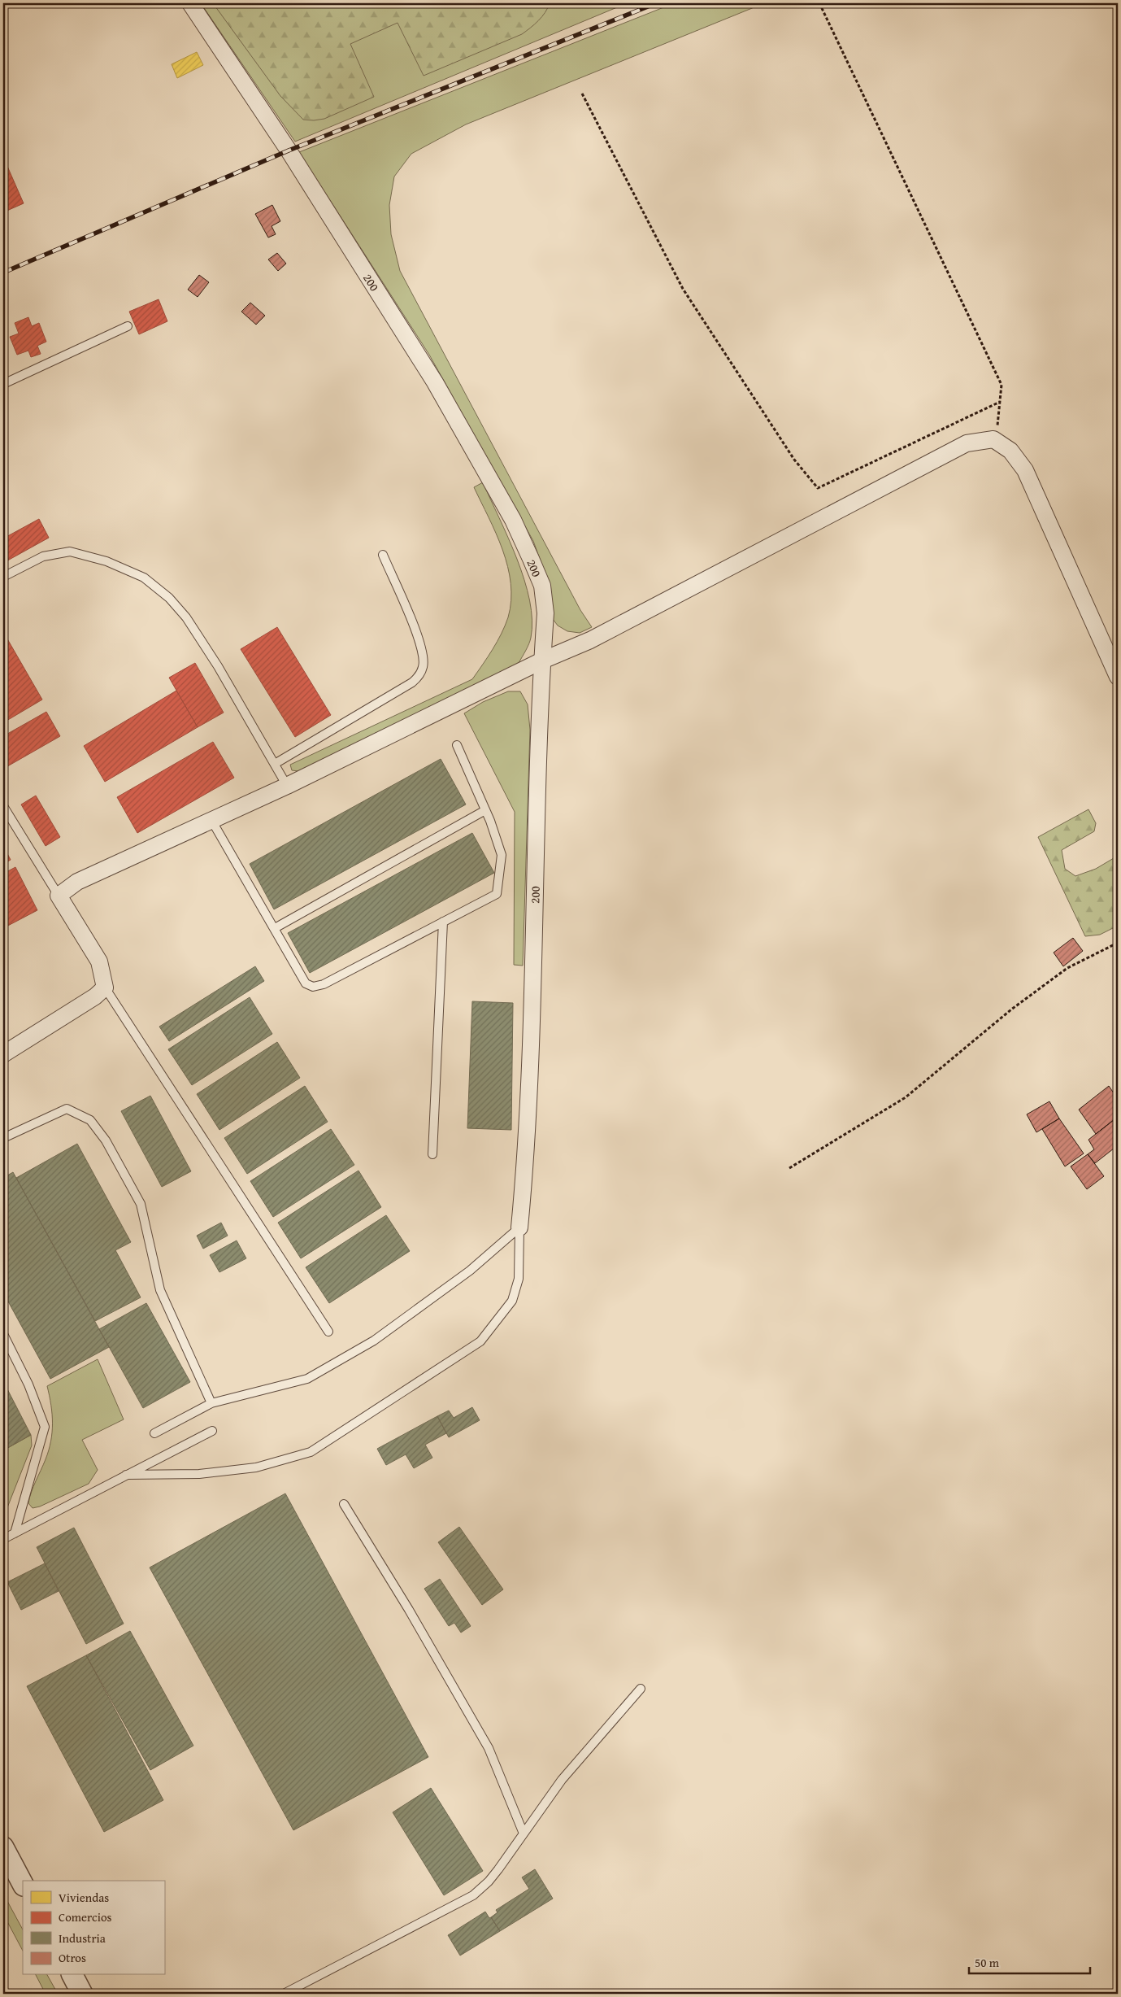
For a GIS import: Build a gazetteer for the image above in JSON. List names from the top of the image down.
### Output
{
  "streets": {
    "street": ["200"]
  },
  "legend": [
    "Viviendas",
    "Comercios",
    "Industria",
    "Otros"
  ],
  "scale_bar": "50 m"
}
